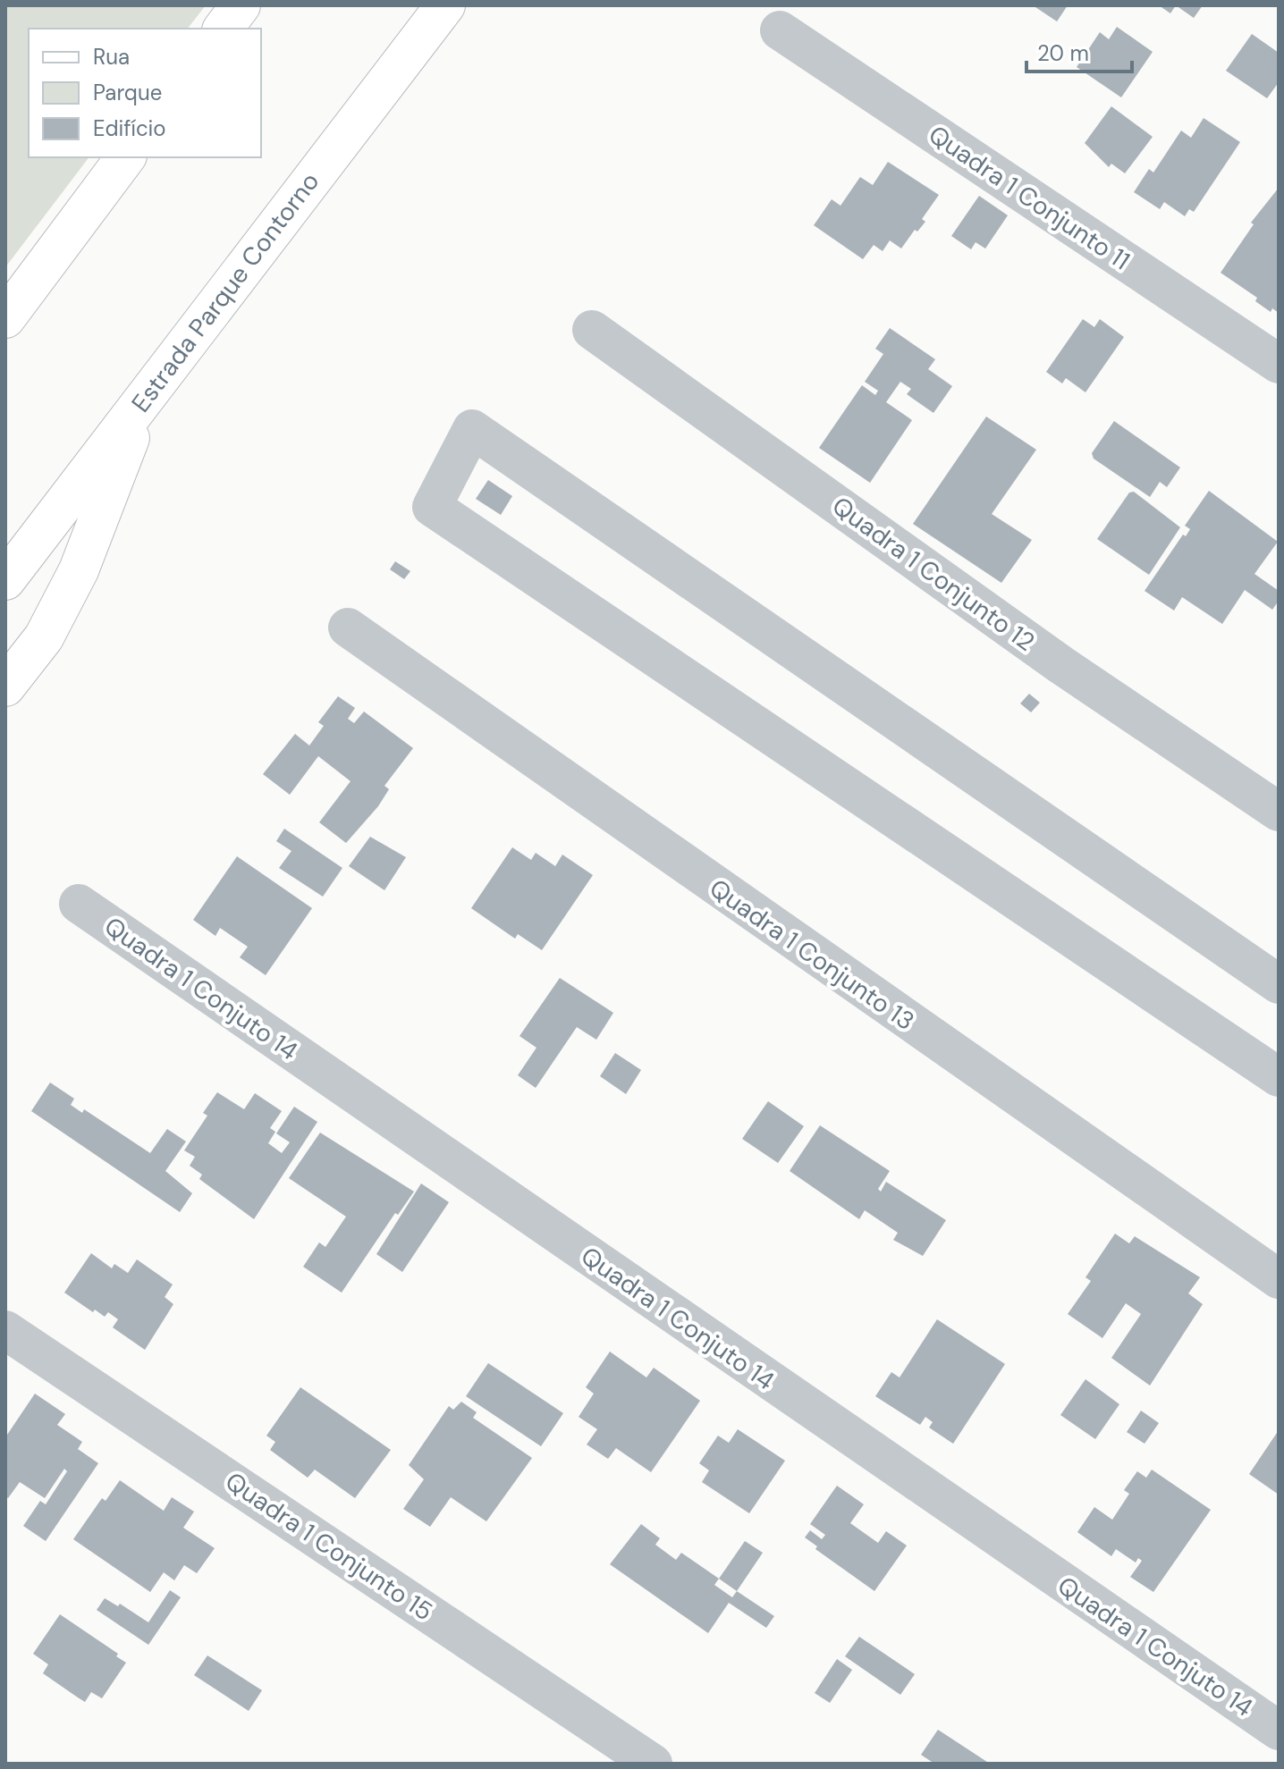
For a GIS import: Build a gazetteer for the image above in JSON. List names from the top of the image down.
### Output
{
  "streets": {
    "main road": ["Estrada Parque Contorno"],
    "street": [
      "Quadra 1 Conjunto 11",
      "Quadra 1 Conjunto 12",
      "Quadra 1 Conjunto 13",
      "Quadra 1 Conjuto 14",
      "Quadra 1 Conjunto 15"
    ]
  },
  "legend": ["Rua", "Parque", "Edifício"],
  "scale_bar": "20 m"
}
